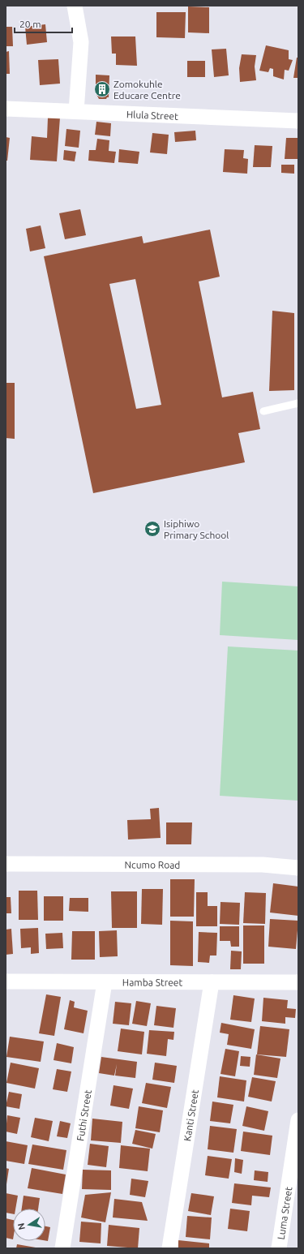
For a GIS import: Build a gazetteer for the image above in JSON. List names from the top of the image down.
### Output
{
  "streets": {
    "street": [
      "Hlula Street",
      "Ncumo Road",
      "Hamba Street",
      "Futhi Street",
      "Kanti Street",
      "Luma Street"
    ]
  },
  "crossings": [
    ["Hamba Street", "Futhi Street"],
    ["Hamba Street", "Kanti Street"]
  ],
  "places": {
    "building": ["Zomokuhle Educare Centre"],
    "school or university": ["Isiphiwo Primary School"]
  },
  "scale_bar": "20 m",
  "north": "left"
}
